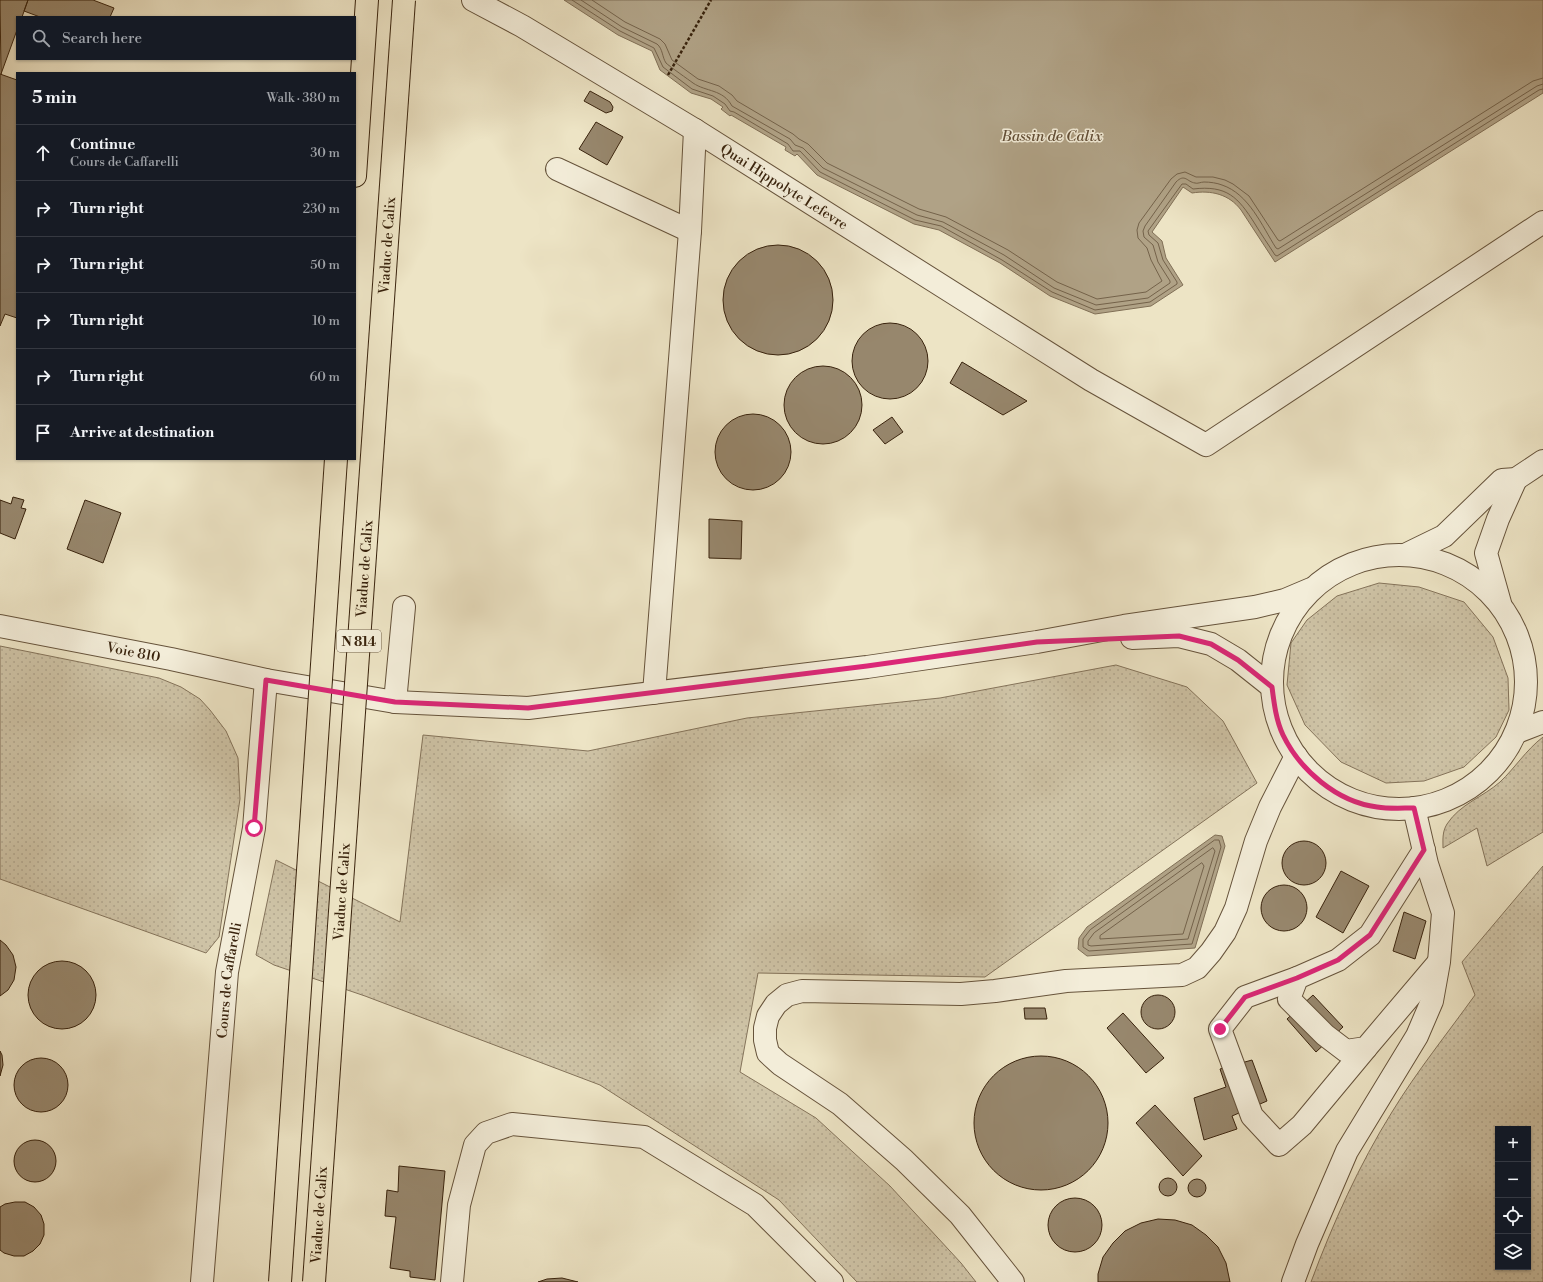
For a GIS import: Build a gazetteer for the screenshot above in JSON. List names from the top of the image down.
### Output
{
  "streets": {
    "highway": ["Viaduc de Calix", "N 814"],
    "street": ["Quai Hippolyte Lefevre", "Voie 810", "Cours de Caffarelli"]
  },
  "crossings": [
    ["Voie 810", "Cours de Caffarelli"]
  ],
  "water": ["Bassin de Calix"],
  "page": {
    "search": "Search here",
    "heading": ["5 min", "Walk · 380 m"],
    "list": [
      ["Continue", "Cours de Caffarelli", "30 m"],
      ["Turn right", "230 m"],
      ["Turn right", "50 m"],
      ["Turn right", "10 m"],
      ["Turn right", "60 m"],
      "Arrive at destination"
    ],
    "map_buttons": ["+", "−"]
  }
}
